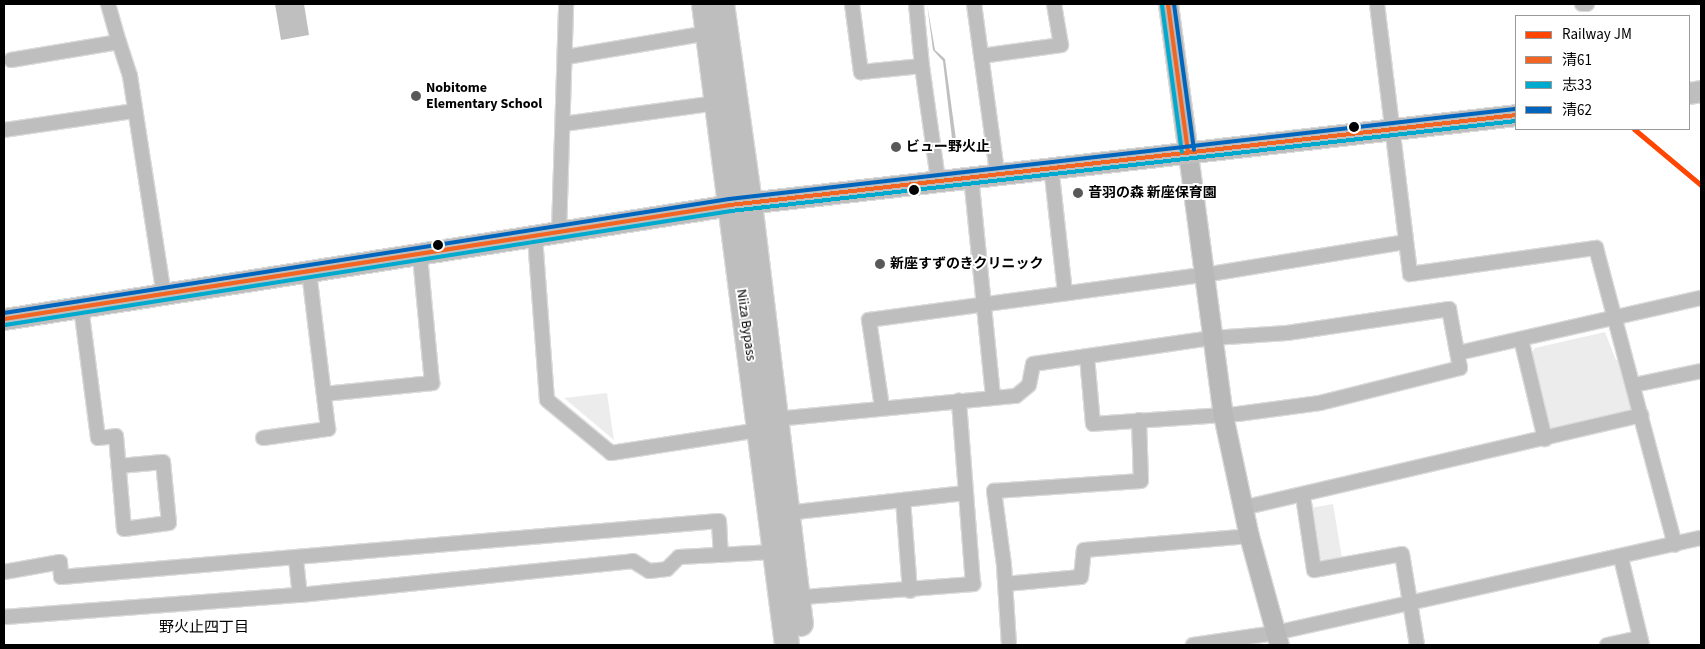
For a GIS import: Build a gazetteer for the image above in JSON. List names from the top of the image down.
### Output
{
  "streets": {
    "highway": ["Niiza Bypass"]
  },
  "districts": ["野火止四丁目"],
  "places": [
    "Nobitome Elementary School",
    "ビュー野火止",
    "音羽の森 新座保育園",
    "新座すずのきクリニック"
  ],
  "lines": [
    "transit line 清61",
    "transit line 清62",
    "transit line 志33",
    "rail line JM"
  ],
  "legend": [
    "Railway JM",
    "清61",
    "志33",
    "清62"
  ]
}
